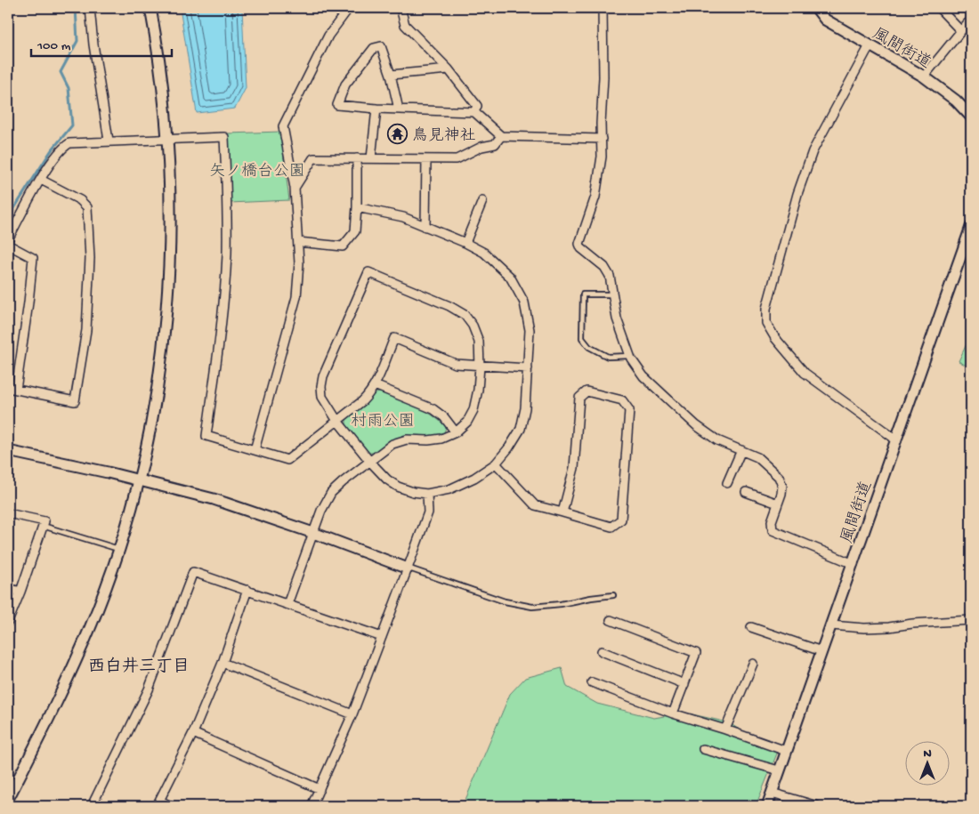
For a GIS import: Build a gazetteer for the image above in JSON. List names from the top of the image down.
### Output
{
  "streets": {
    "street": ["風間街道"]
  },
  "districts": ["西白井三丁目"],
  "parks": ["矢ノ橋台公園", "村雨公園"],
  "places": {
    "temple": ["鳥見神社"]
  },
  "scale_bar": "100 m",
  "north": "top"
}
